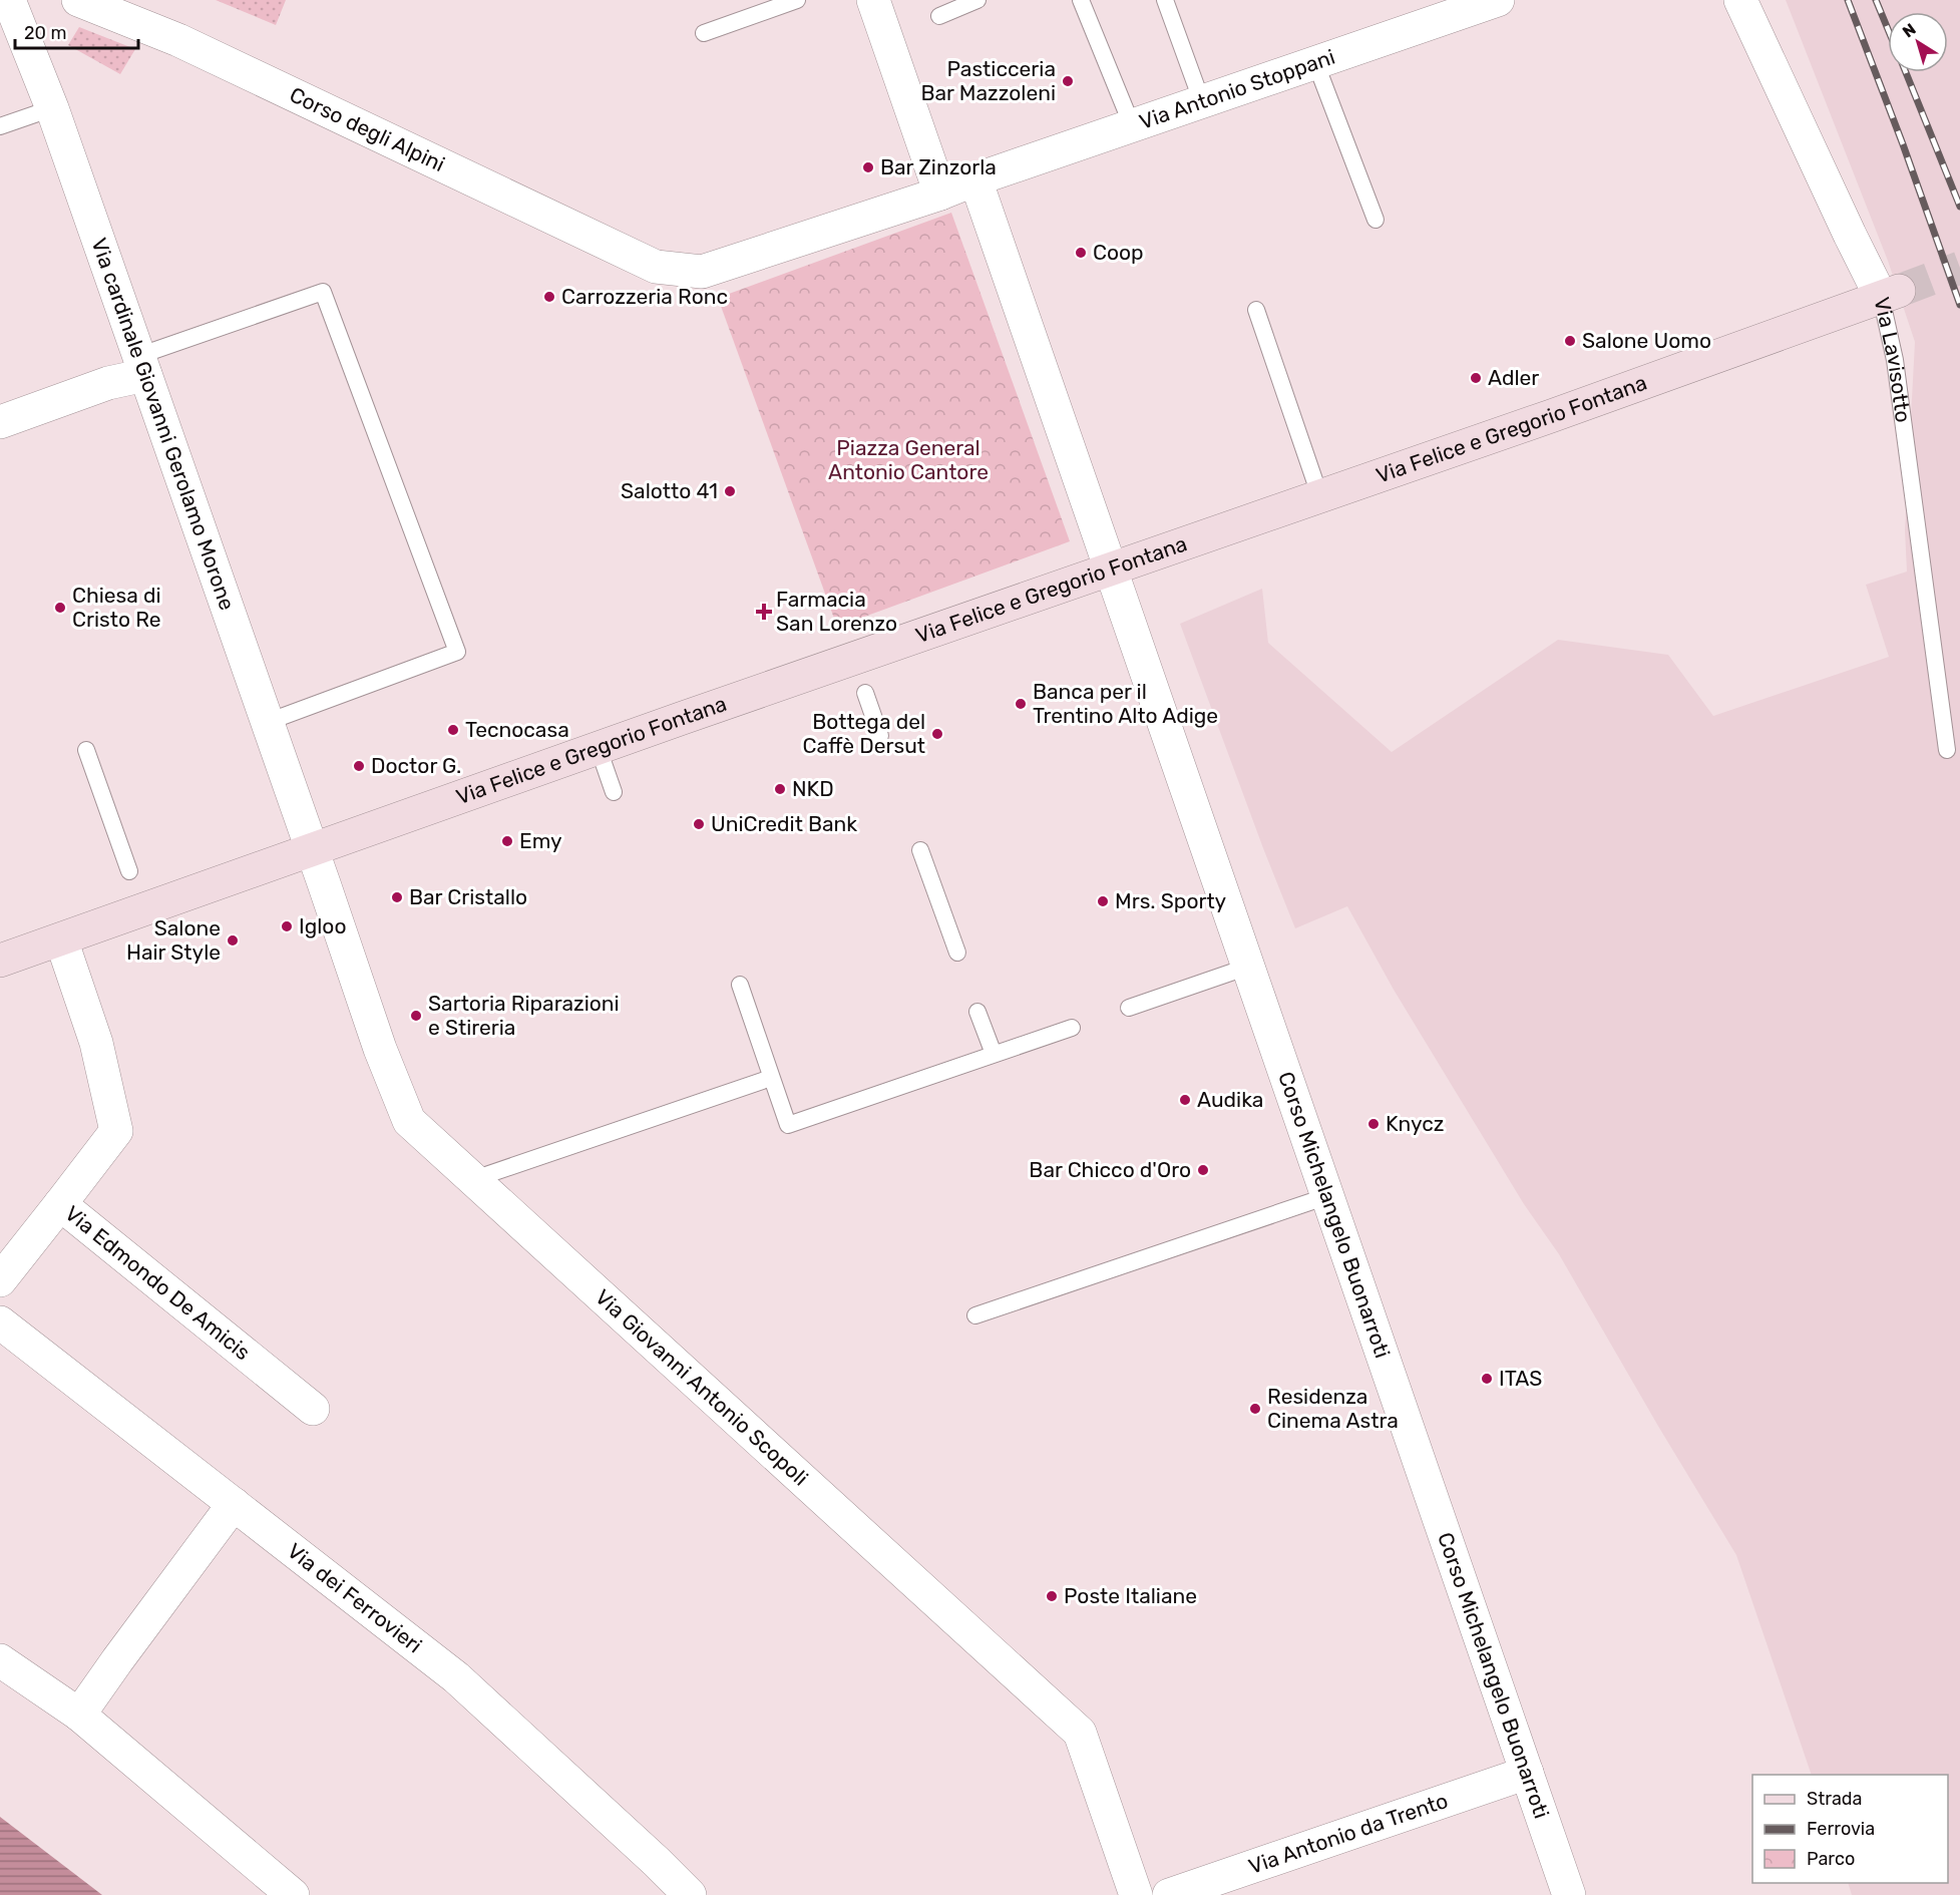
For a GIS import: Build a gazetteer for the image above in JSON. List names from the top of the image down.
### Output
{
  "streets": {
    "main road": ["Via Felice e Gregorio Fontana"],
    "street": [
      "Via Antonio Stoppani",
      "Corso degli Alpini",
      "Via Lavisotto",
      "Via cardinale Giovanni Gerolamo Morone",
      "Corso Michelangelo Buonarroti",
      "Via Edmondo De Amicis",
      "Via Giovanni Antonio Scopoli",
      "Via dei Ferrovieri",
      "Via Antonio da Trento"
    ]
  },
  "crossings": [
    ["Via Lavisotto", "Via Felice e Gregorio Fontana"],
    ["Via cardinale Giovanni Gerolamo Morone", "Via Felice e Gregorio Fontana"],
    ["Via cardinale Giovanni Gerolamo Morone", "Via Giovanni Antonio Scopoli"],
    ["Via Felice e Gregorio Fontana", "Corso Michelangelo Buonarroti"],
    ["Via Felice e Gregorio Fontana", "Via Edmondo De Amicis"],
    ["Via Felice e Gregorio Fontana", "Via Giovanni Antonio Scopoli"],
    ["Corso Michelangelo Buonarroti", "Via Antonio da Trento"]
  ],
  "parks": ["Piazza General Antonio Cantore"],
  "places": {
    "other": [
      "Pasticceria Bar Mazzoleni",
      "Bar Zinzorla",
      "Coop",
      "Carrozzeria Ronc",
      "Salone Uomo",
      "Adler",
      "Salotto 41",
      "Chiesa di Cristo Re",
      "Banca per il Trentino Alto Adige",
      "Tecnocasa",
      "Bottega del Caffè Dersut",
      "Doctor G.",
      "NKD",
      "UniCredit Bank",
      "Emy",
      "Bar Cristallo",
      "Mrs. Sporty",
      "Igloo",
      "Salone Hair Style",
      "Sartoria Riparazioni e Stireria",
      "Audika",
      "Knycz",
      "Bar Chicco d'Oro",
      "ITAS",
      "Residenza Cinema Astra",
      "Poste Italiane"
    ],
    "health": ["Farmacia San Lorenzo"]
  },
  "legend": ["Strada", "Ferrovia", "Parco"],
  "scale_bar": "20 m",
  "north": "top left"
}
